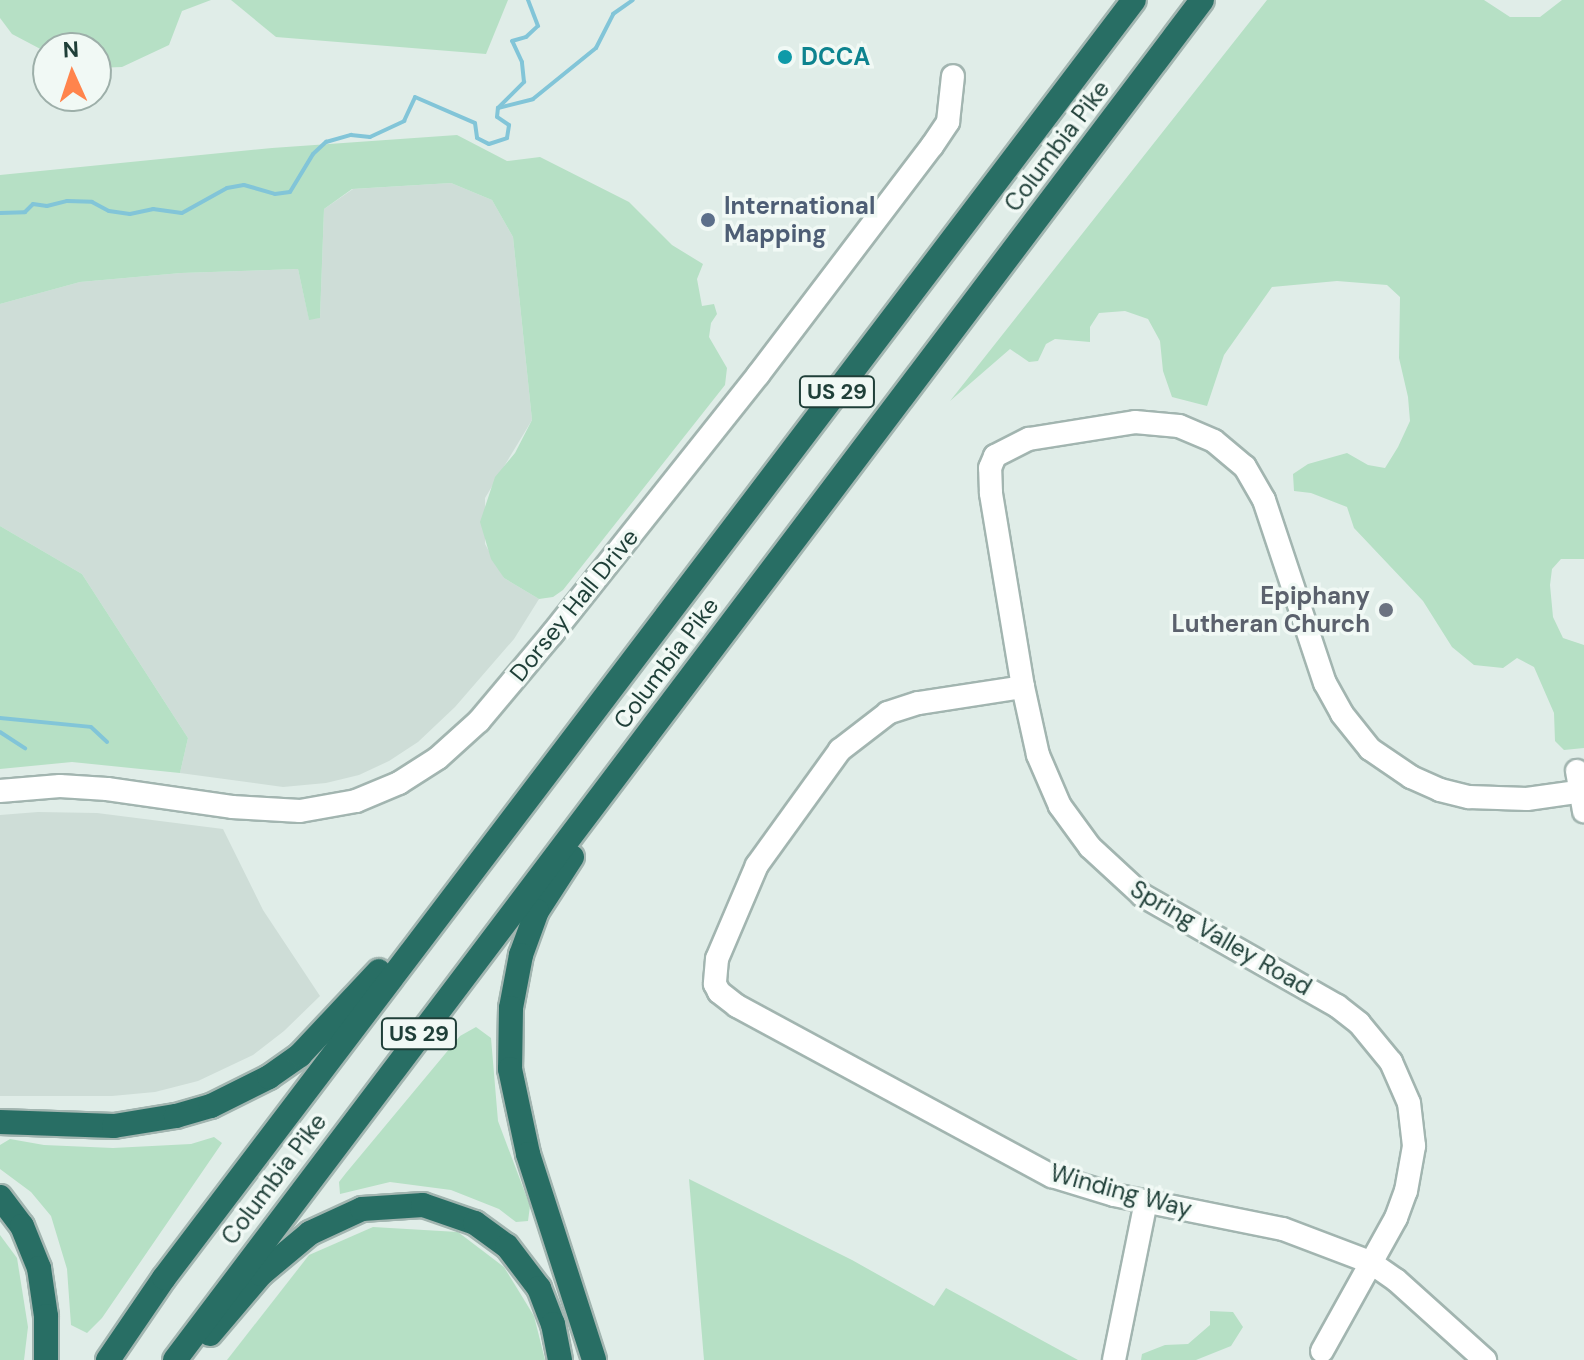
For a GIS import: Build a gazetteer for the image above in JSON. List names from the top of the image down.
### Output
{
  "streets": {
    "highway": ["Columbia Pike", "US 29"],
    "street": ["Dorsey Hall Drive", "Spring Valley Road", "Winding Way"]
  },
  "crossings": [
    ["Spring Valley Road", "Winding Way"]
  ],
  "places": ["DCCA", "International Mapping", "Epiphany Lutheran Church"],
  "north": "top"
}
